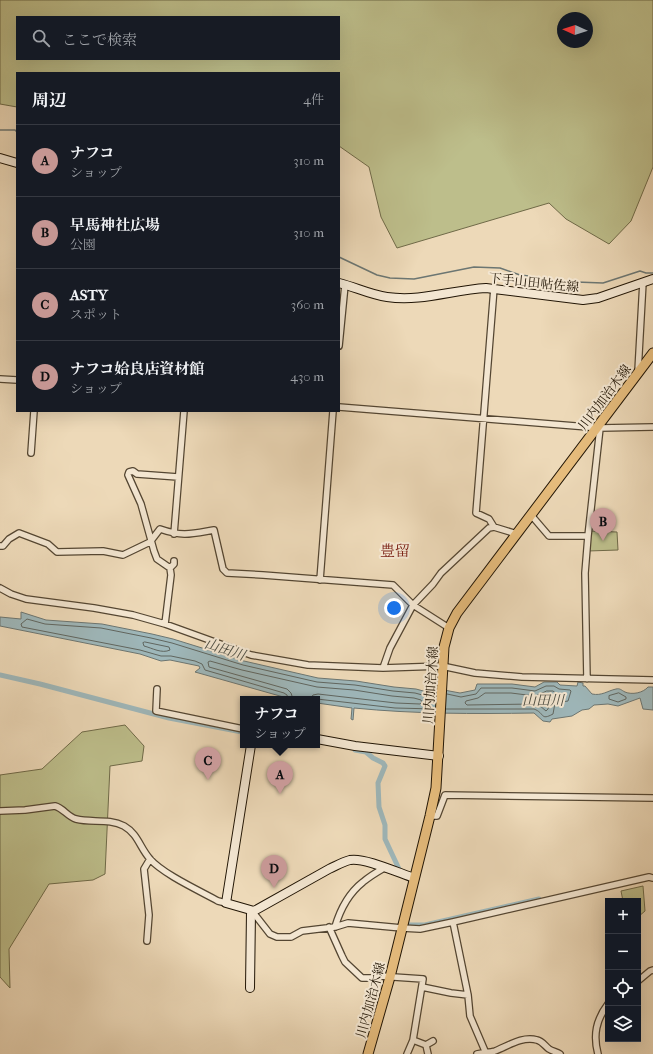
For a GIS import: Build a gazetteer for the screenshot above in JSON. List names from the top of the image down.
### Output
{
  "streets": {
    "main road": ["川内加治木線"],
    "street": ["下手山田帖佐線"]
  },
  "districts": ["豊留"],
  "water": ["山田川"],
  "north": "left",
  "page": {
    "search": "ここで検索",
    "heading": ["周辺", "4件"],
    "list": [
      {
        "mark": "A",
        "name": "ナフコ",
        "note": "ショップ",
        "value": "310 m"
      },
      {
        "mark": "B",
        "name": "早馬神社広場",
        "note": "公園",
        "value": "310 m"
      },
      {
        "mark": "C",
        "name": "ASTY",
        "note": "スポット",
        "value": "360 m"
      },
      {
        "mark": "D",
        "name": "ナフコ姶良店資材館",
        "note": "ショップ",
        "value": "430 m"
      }
    ],
    "pins": [
      "B",
      "C",
      "A",
      "D"
    ],
    "popup": ["ナフコ", "ショップ"],
    "map_buttons": ["+", "−"]
  }
}
